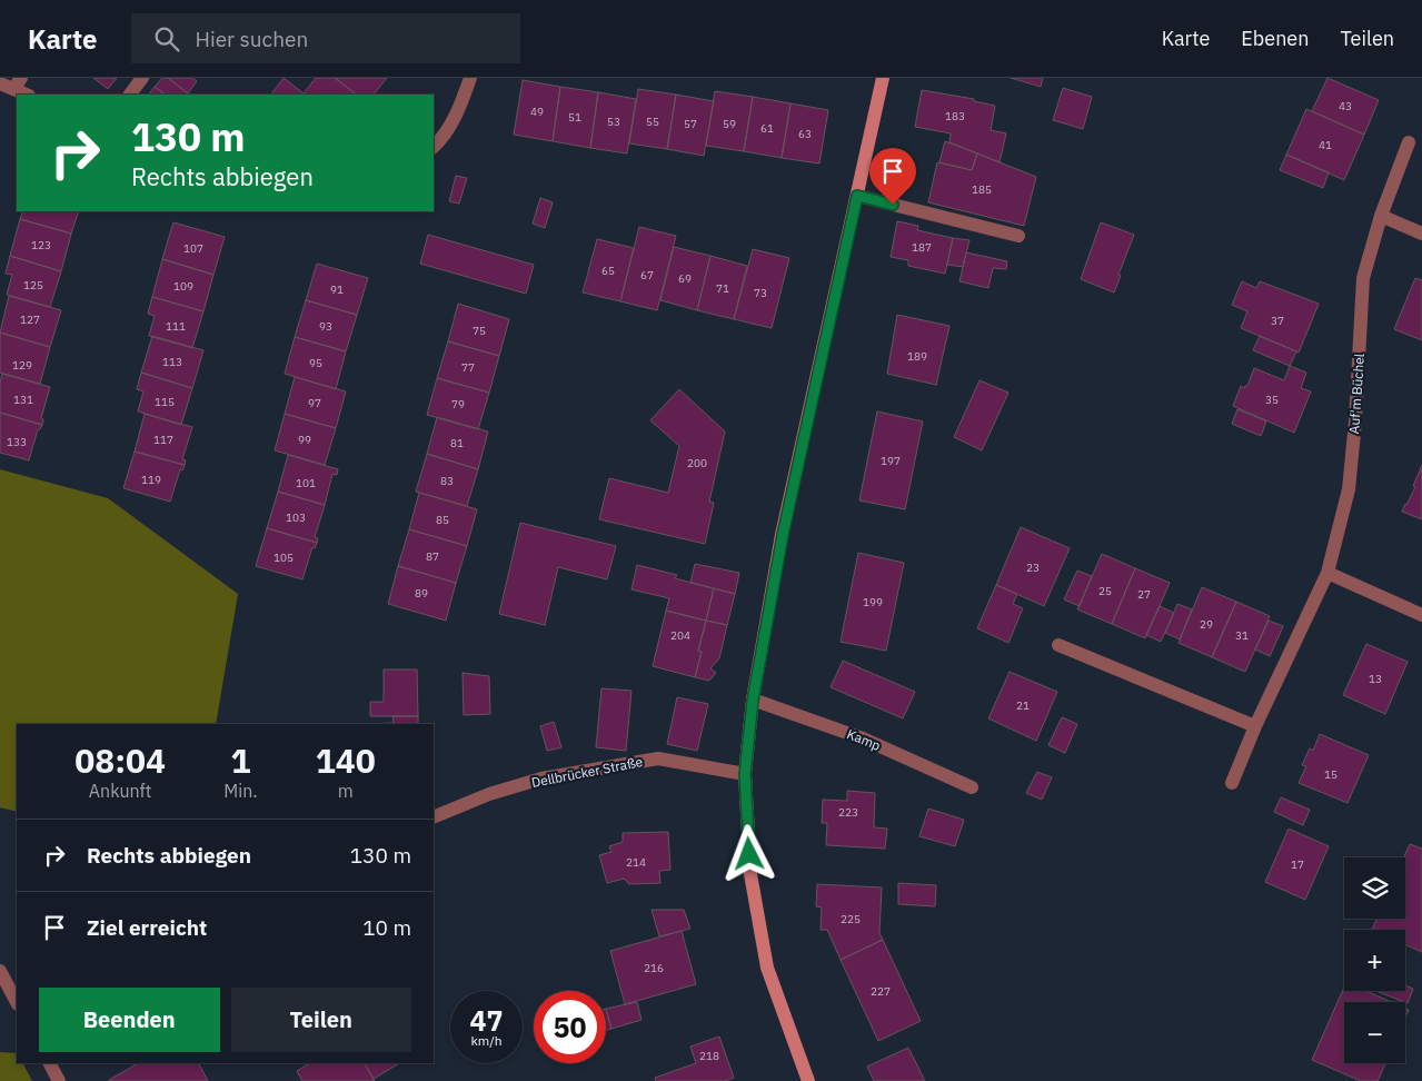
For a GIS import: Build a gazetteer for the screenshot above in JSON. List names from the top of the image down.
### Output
{
  "streets": {
    "street": ["Auf'm Büchel", "Kamp", "Dellbrücker Straße"]
  },
  "house_numbers": [
    "43",
    "49",
    "183",
    "51",
    "53",
    "55",
    "57",
    "59",
    "61",
    "63",
    "41",
    "185",
    "123",
    "187",
    "107",
    "65",
    "67",
    "69",
    "125",
    "109",
    "71",
    "91",
    "73",
    "127",
    "37",
    "111",
    "93",
    "75",
    "189",
    "113",
    "95",
    "129",
    "77",
    "131",
    "35",
    "115",
    "97",
    "79",
    "117",
    "99",
    "133",
    "81",
    "197",
    "200",
    "119",
    "83",
    "101",
    "103",
    "85",
    "87",
    "105",
    "23",
    "25",
    "89",
    "27",
    "199",
    "29",
    "204",
    "31",
    "13",
    "21",
    "15",
    "223",
    "214",
    "17",
    "225",
    "216",
    "227",
    "218"
  ],
  "page": {
    "header": "Karte",
    "search": "Hier suchen",
    "nav": ["Karte", "Ebenen", "Teilen"],
    "turn": ["130 m", "Rechts abbiegen"],
    "eta": [
      "08:04",
      "Ankunft",
      "1",
      "Min.",
      "140",
      "m"
    ],
    "list": [
      {
        "name": "Rechts abbiegen",
        "value": "130 m"
      },
      {
        "name": "Ziel erreicht",
        "value": "10 m"
      }
    ],
    "map_buttons": ["+", "−"],
    "buttons": ["Beenden", "Teilen"],
    "speed": "47 km/h",
    "limit": "50"
  }
}
